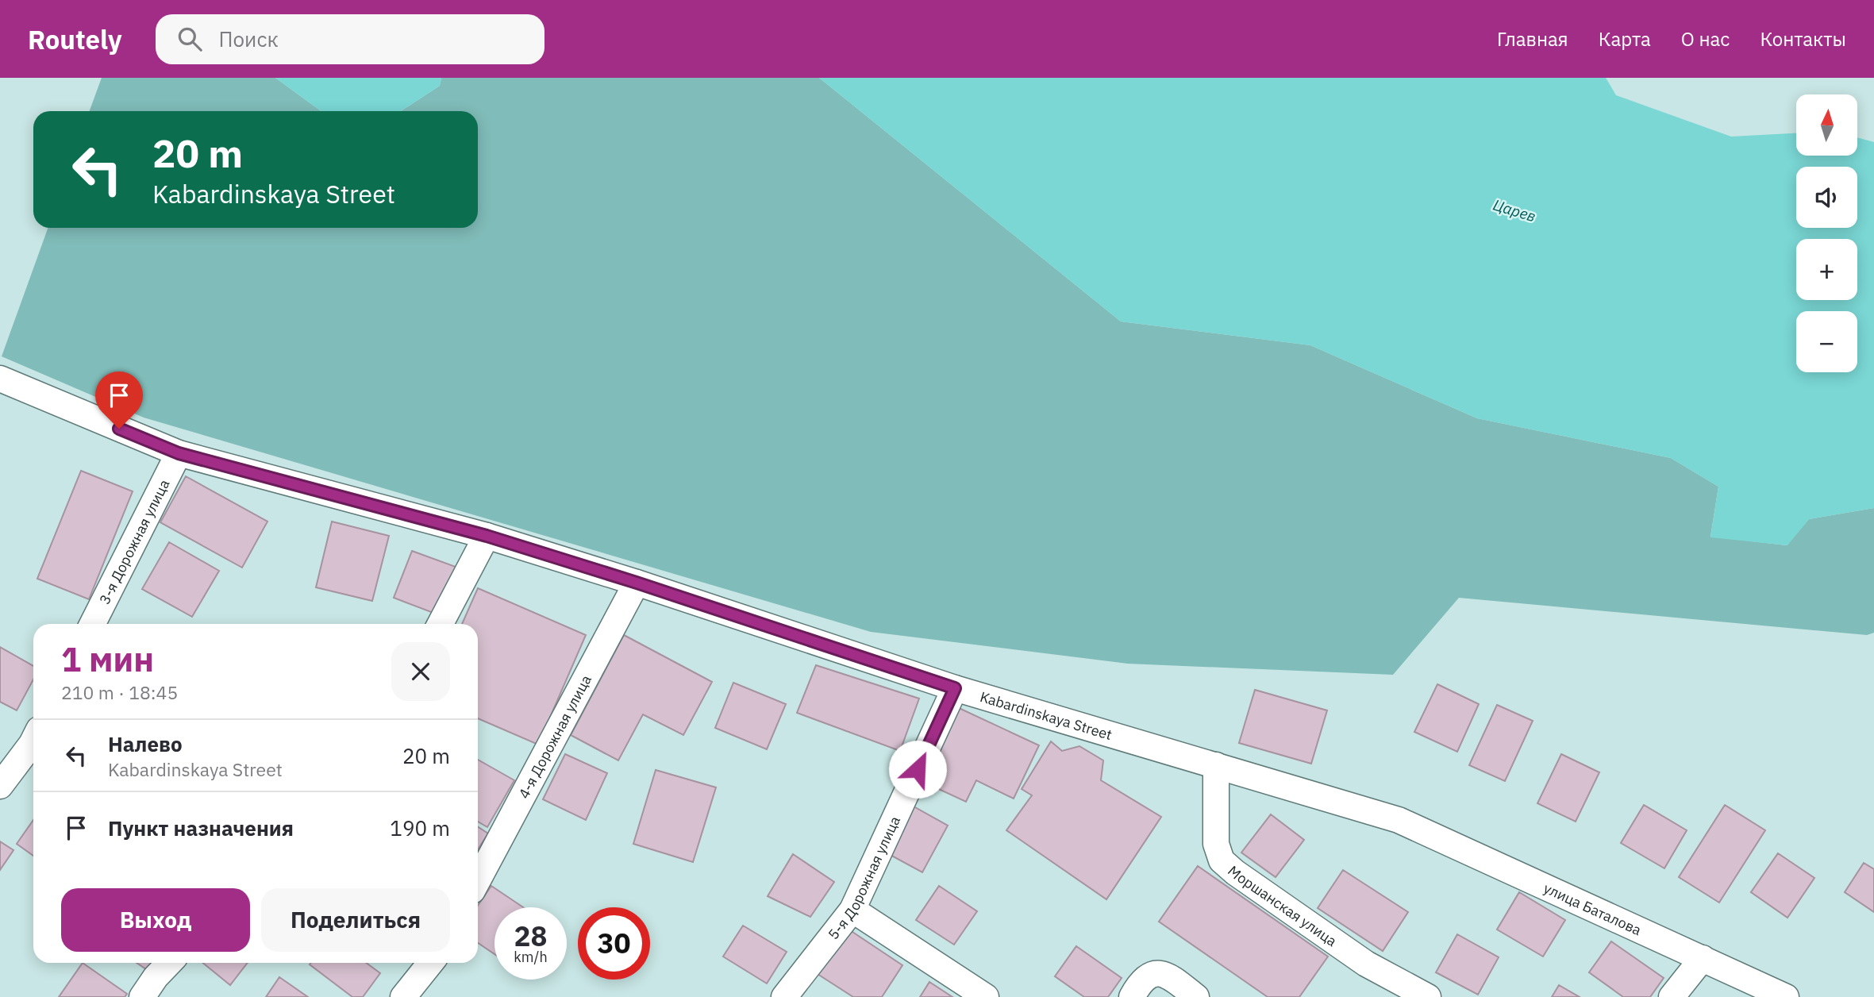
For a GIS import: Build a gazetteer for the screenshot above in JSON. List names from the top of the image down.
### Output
{
  "streets": {
    "street": [
      "3-я Дорожная улица",
      "Kabardinskaya Street",
      "4-я Дорожная улица",
      "5-я Дорожная улица",
      "Моршанская улица",
      "улица Баталова"
    ]
  },
  "crossings": [
    ["3-я Дорожная улица", "Kabardinskaya Street"],
    ["Kabardinskaya Street", "4-я Дорожная улица"],
    ["Kabardinskaya Street", "5-я Дорожная улица"],
    ["Kabardinskaya Street", "Моршанская улица"],
    ["Kabardinskaya Street", "улица Баталова"]
  ],
  "water": ["Царев"],
  "north": "top",
  "page": {
    "header": "Routely",
    "search": "Поиск",
    "nav": [
      "Главная",
      "Карта",
      "О нас",
      "Контакты"
    ],
    "map_buttons": ["+", "−"],
    "turn": ["20 m", "Kabardinskaya Street"],
    "heading": ["1 мин", "210 m · 18:45"],
    "list": [
      {
        "name": "Налево",
        "note": "Kabardinskaya Street",
        "value": "20 m"
      },
      {
        "name": "Пункт назначения",
        "value": "190 m"
      }
    ],
    "buttons": ["Выход", "Поделиться"],
    "speed": "28 km/h",
    "limit": "30"
  }
}
